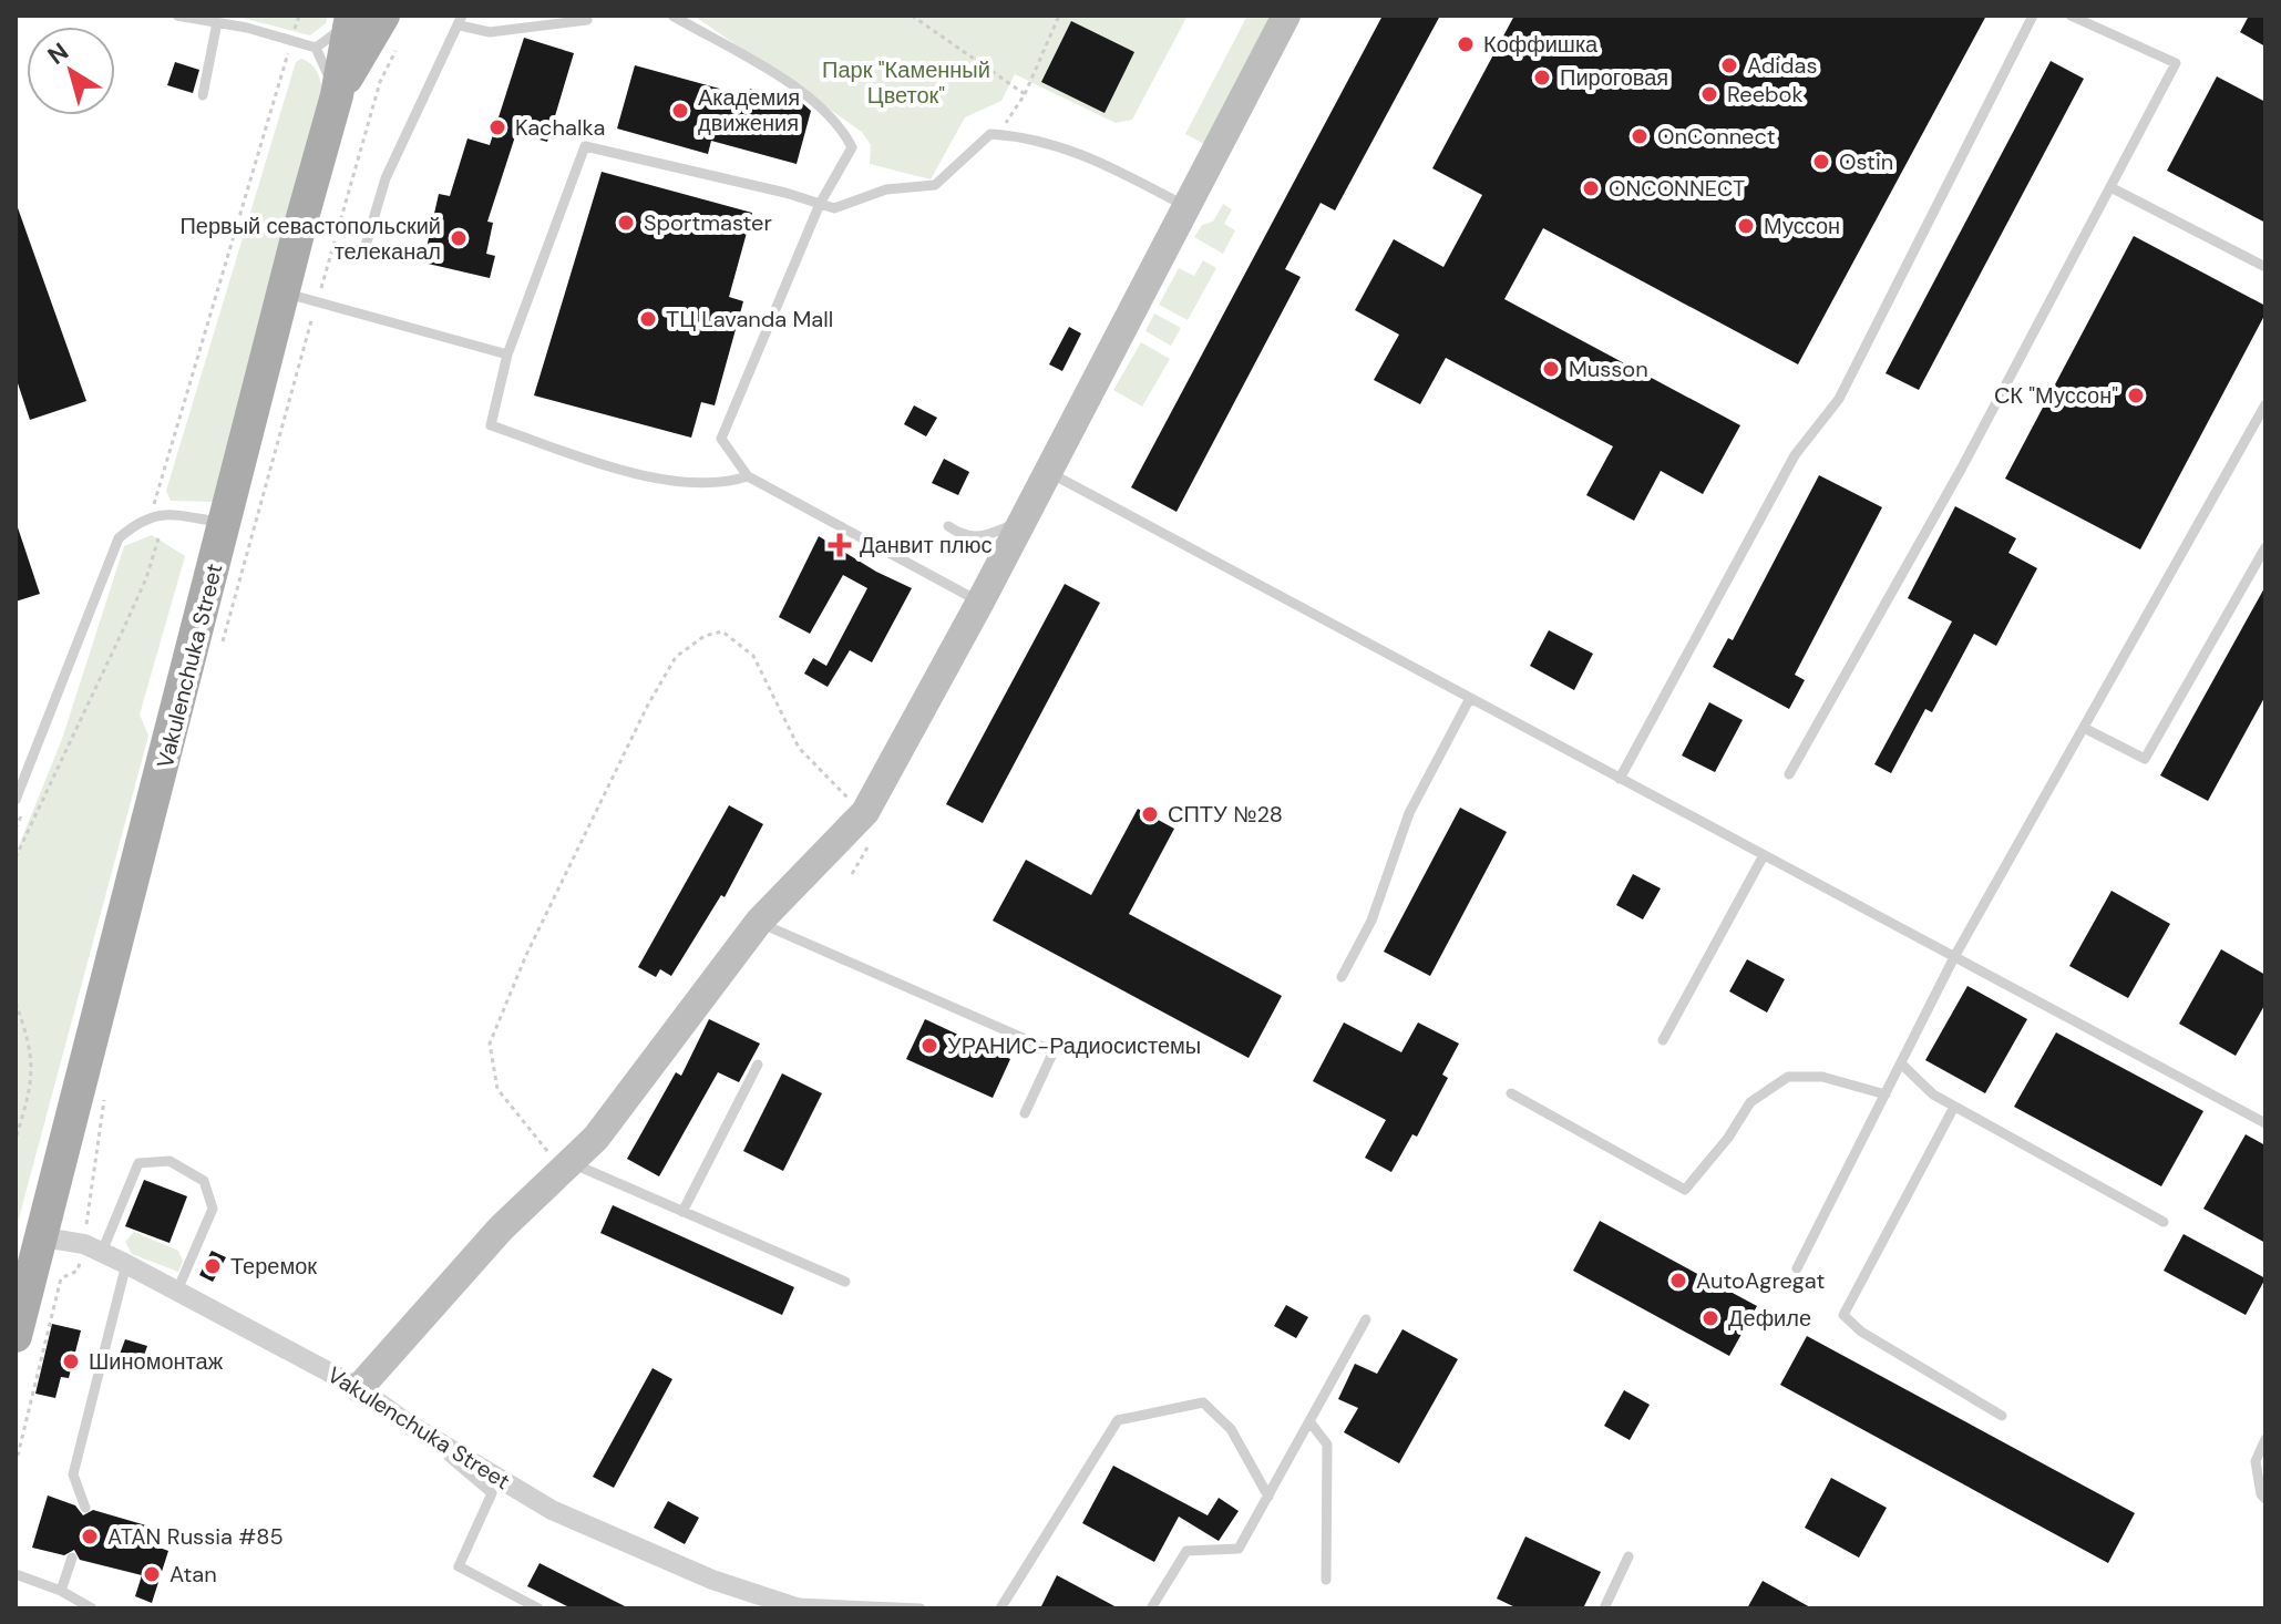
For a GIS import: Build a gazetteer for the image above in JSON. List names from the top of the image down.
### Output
{
  "streets": {
    "main road": ["Vakulenchuka Street"]
  },
  "parks": ["Парк \"Каменный Цветок\""],
  "places": {
    "other": [
      "Коффишка",
      "Adidas",
      "Пироговая",
      "Reebok",
      "Академия движения",
      "Kachalka",
      "OnConnect",
      "Ostin",
      "ONCONNECT",
      "Sportmaster",
      "Муссон",
      "Первый севастопольский телеканал",
      "ТЦ Lavanda Mall",
      "Musson",
      "СК \"Муссон\"",
      "СПТУ №28",
      "УРАНИС-Радиосистемы",
      "Теремок",
      "AutoAgregat",
      "Дефиле",
      "Шиномонтаж",
      "ATAN Russia #85",
      "Atan"
    ],
    "health": ["Данвит плюс"]
  },
  "north": "top left"
}
